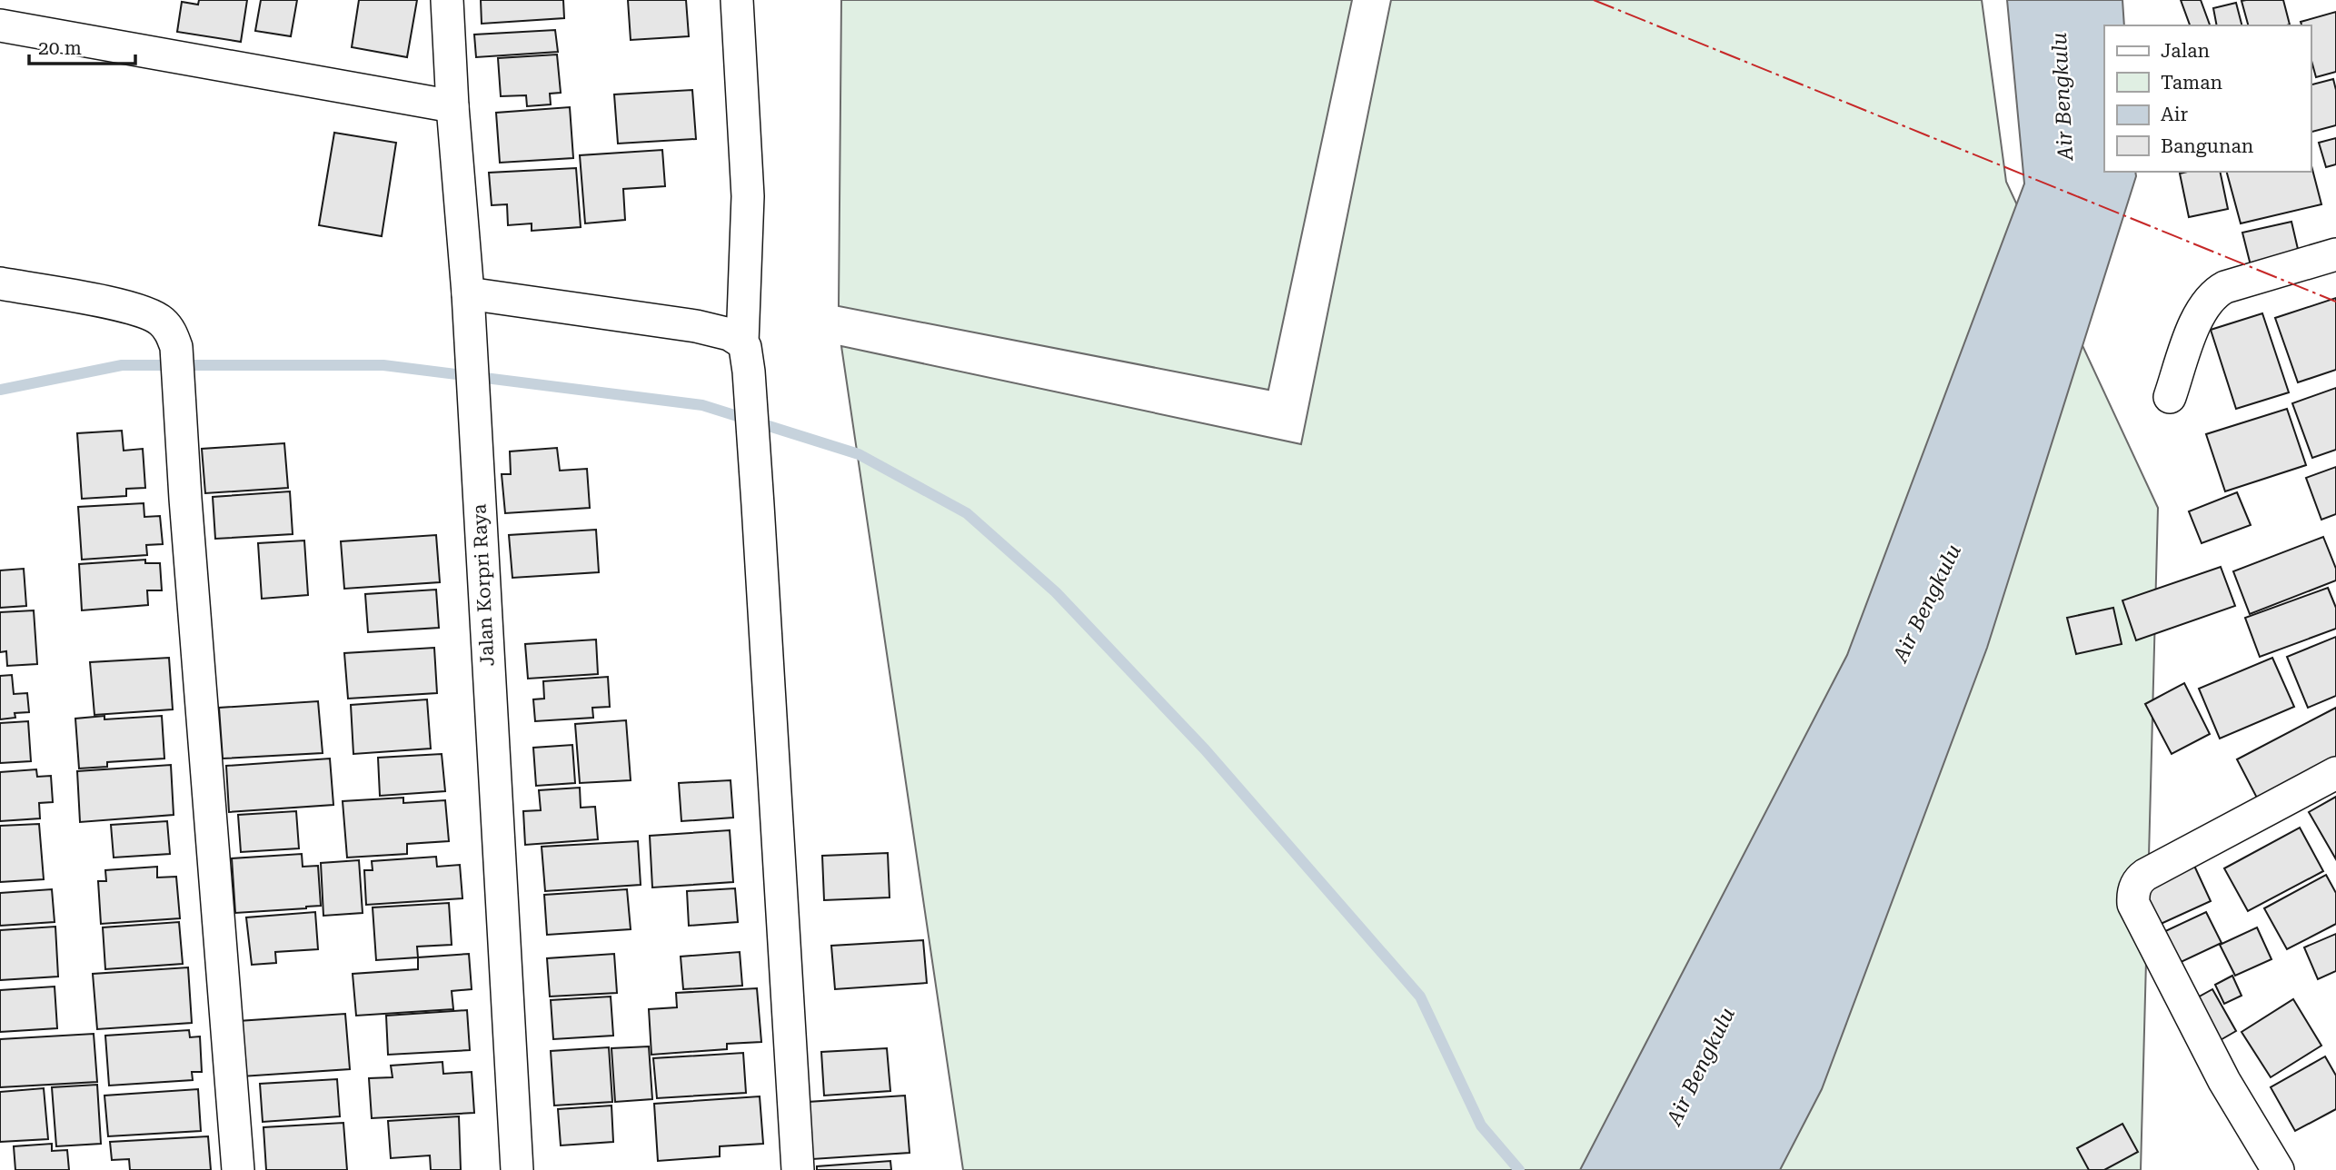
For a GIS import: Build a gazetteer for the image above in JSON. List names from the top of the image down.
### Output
{
  "streets": {
    "street": ["Jalan Korpri Raya"]
  },
  "water": ["Air Bengkulu"],
  "legend": [
    "Jalan",
    "Taman",
    "Air",
    "Bangunan"
  ],
  "scale_bar": "20 m"
}
